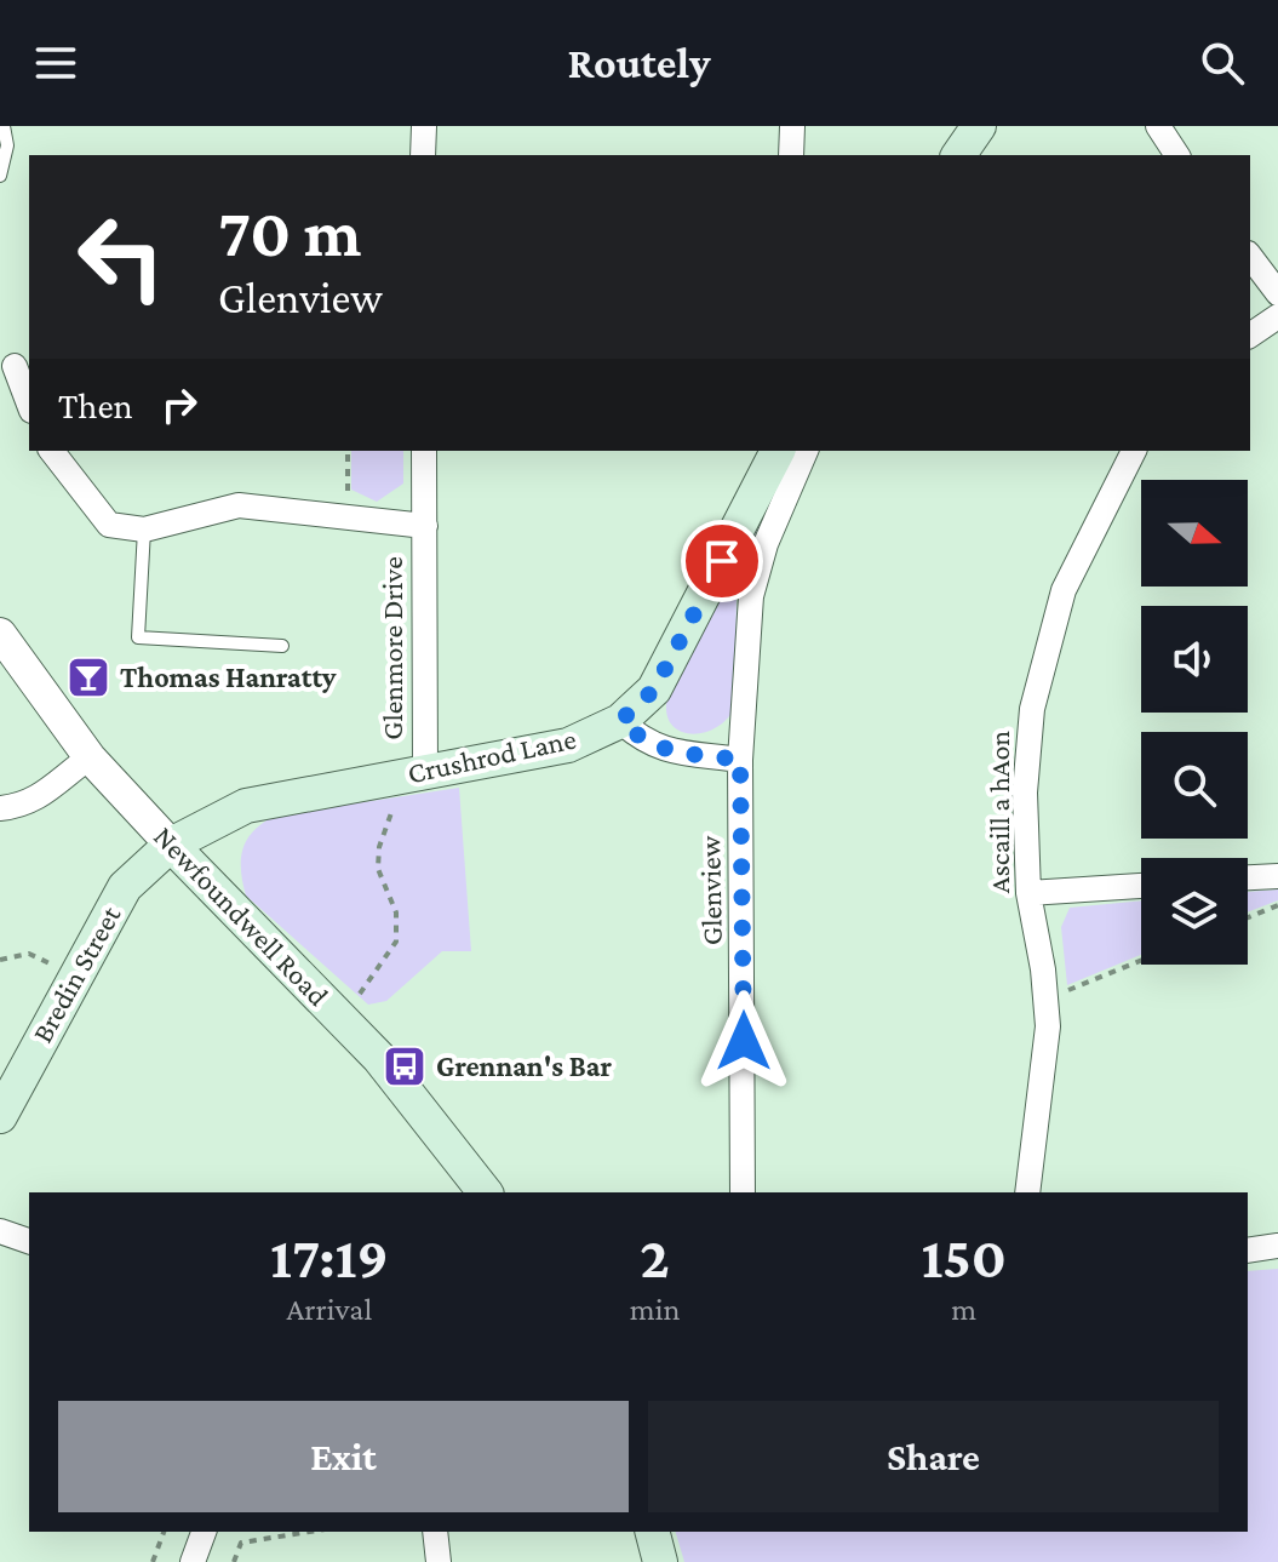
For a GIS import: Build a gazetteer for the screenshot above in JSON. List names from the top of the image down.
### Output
{
  "streets": {
    "main road": ["Crushrod Lane", "Newfoundwell Road", "Bredin Street"],
    "street": ["Glenmore Drive", "Ascaill a hAon", "Glenview"]
  },
  "crossings": [
    ["Glenmore Drive", "Crushrod Lane"],
    ["Crushrod Lane", "Newfoundwell Road"],
    ["Crushrod Lane", "Bredin Street"],
    ["Newfoundwell Road", "Bredin Street"]
  ],
  "places": {
    "bar": ["Thomas Hanratty"],
    "bus stop": ["Grennan's Bar"]
  },
  "north": "right",
  "page": {
    "header": "Routely",
    "turn": ["70 m", "Glenview"],
    "then": "Then",
    "eta": [
      "17:19",
      "Arrival",
      "2",
      "min",
      "150",
      "m"
    ],
    "buttons": ["Exit", "Share"]
  }
}
